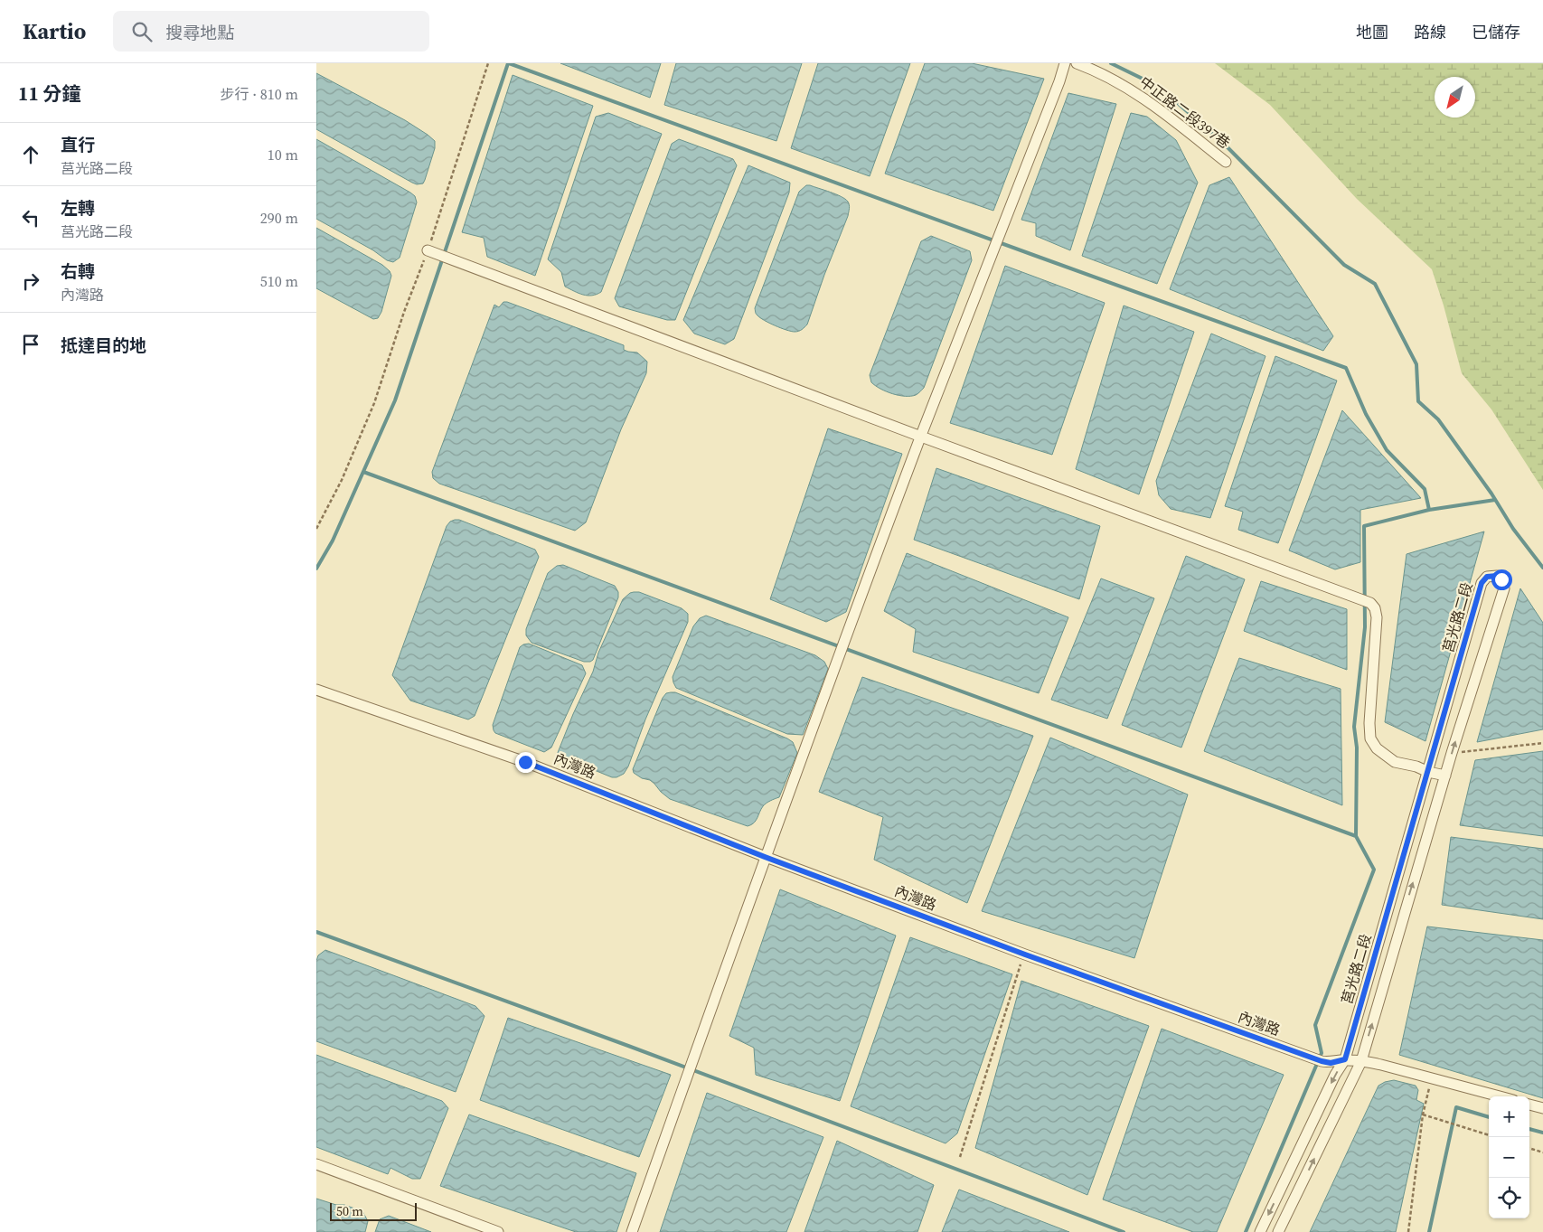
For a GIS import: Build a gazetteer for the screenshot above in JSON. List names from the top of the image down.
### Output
{
  "streets": {
    "street": ["中正路二段397巷", "莒光路二段", "內灣路"]
  },
  "crossings": [
    ["莒光路二段", "內灣路"]
  ],
  "scale_bar": "50 m",
  "north": "bottom left",
  "page": {
    "header": "Kartio",
    "search": "搜尋地點",
    "nav": ["地圖", "路線", "已儲存"],
    "heading": ["11 分鐘", "步行 · 810 m"],
    "list": [
      ["直行", "莒光路二段", "10 m"],
      ["左轉", "莒光路二段", "290 m"],
      ["右轉", "內灣路", "510 m"],
      "抵達目的地"
    ],
    "map_buttons": ["+", "−"],
    "scale": "50 m"
  }
}
